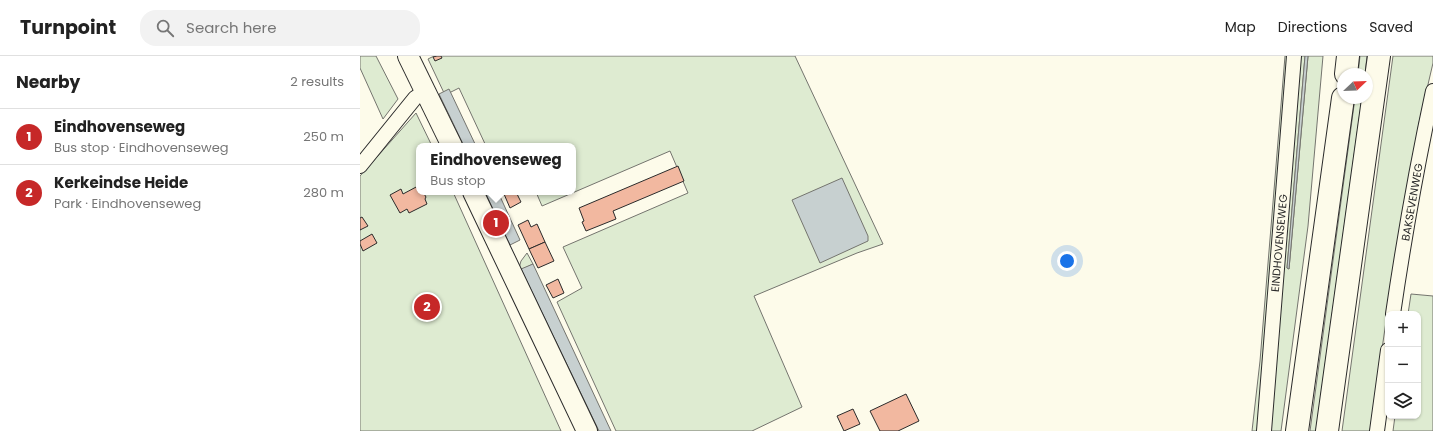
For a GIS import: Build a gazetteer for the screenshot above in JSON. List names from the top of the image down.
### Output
{
  "streets": {
    "street": ["BAKSEVENWEG", "EINDHOVENSEWEG"]
  },
  "north": "top right",
  "page": {
    "header": "Turnpoint",
    "search": "Search here",
    "nav": ["Map", "Directions", "Saved"],
    "heading": ["Nearby", "2 results"],
    "list": [
      {
        "mark": "1",
        "name": "Eindhovenseweg",
        "note": "Bus stop · Eindhovenseweg",
        "value": "250 m"
      },
      {
        "mark": "2",
        "name": "Kerkeindse Heide",
        "note": "Park · Eindhovenseweg",
        "value": "280 m"
      }
    ],
    "popup": ["Eindhovenseweg", "Bus stop"],
    "pins": ["1", "2"],
    "map_buttons": ["+", "−"]
  }
}
